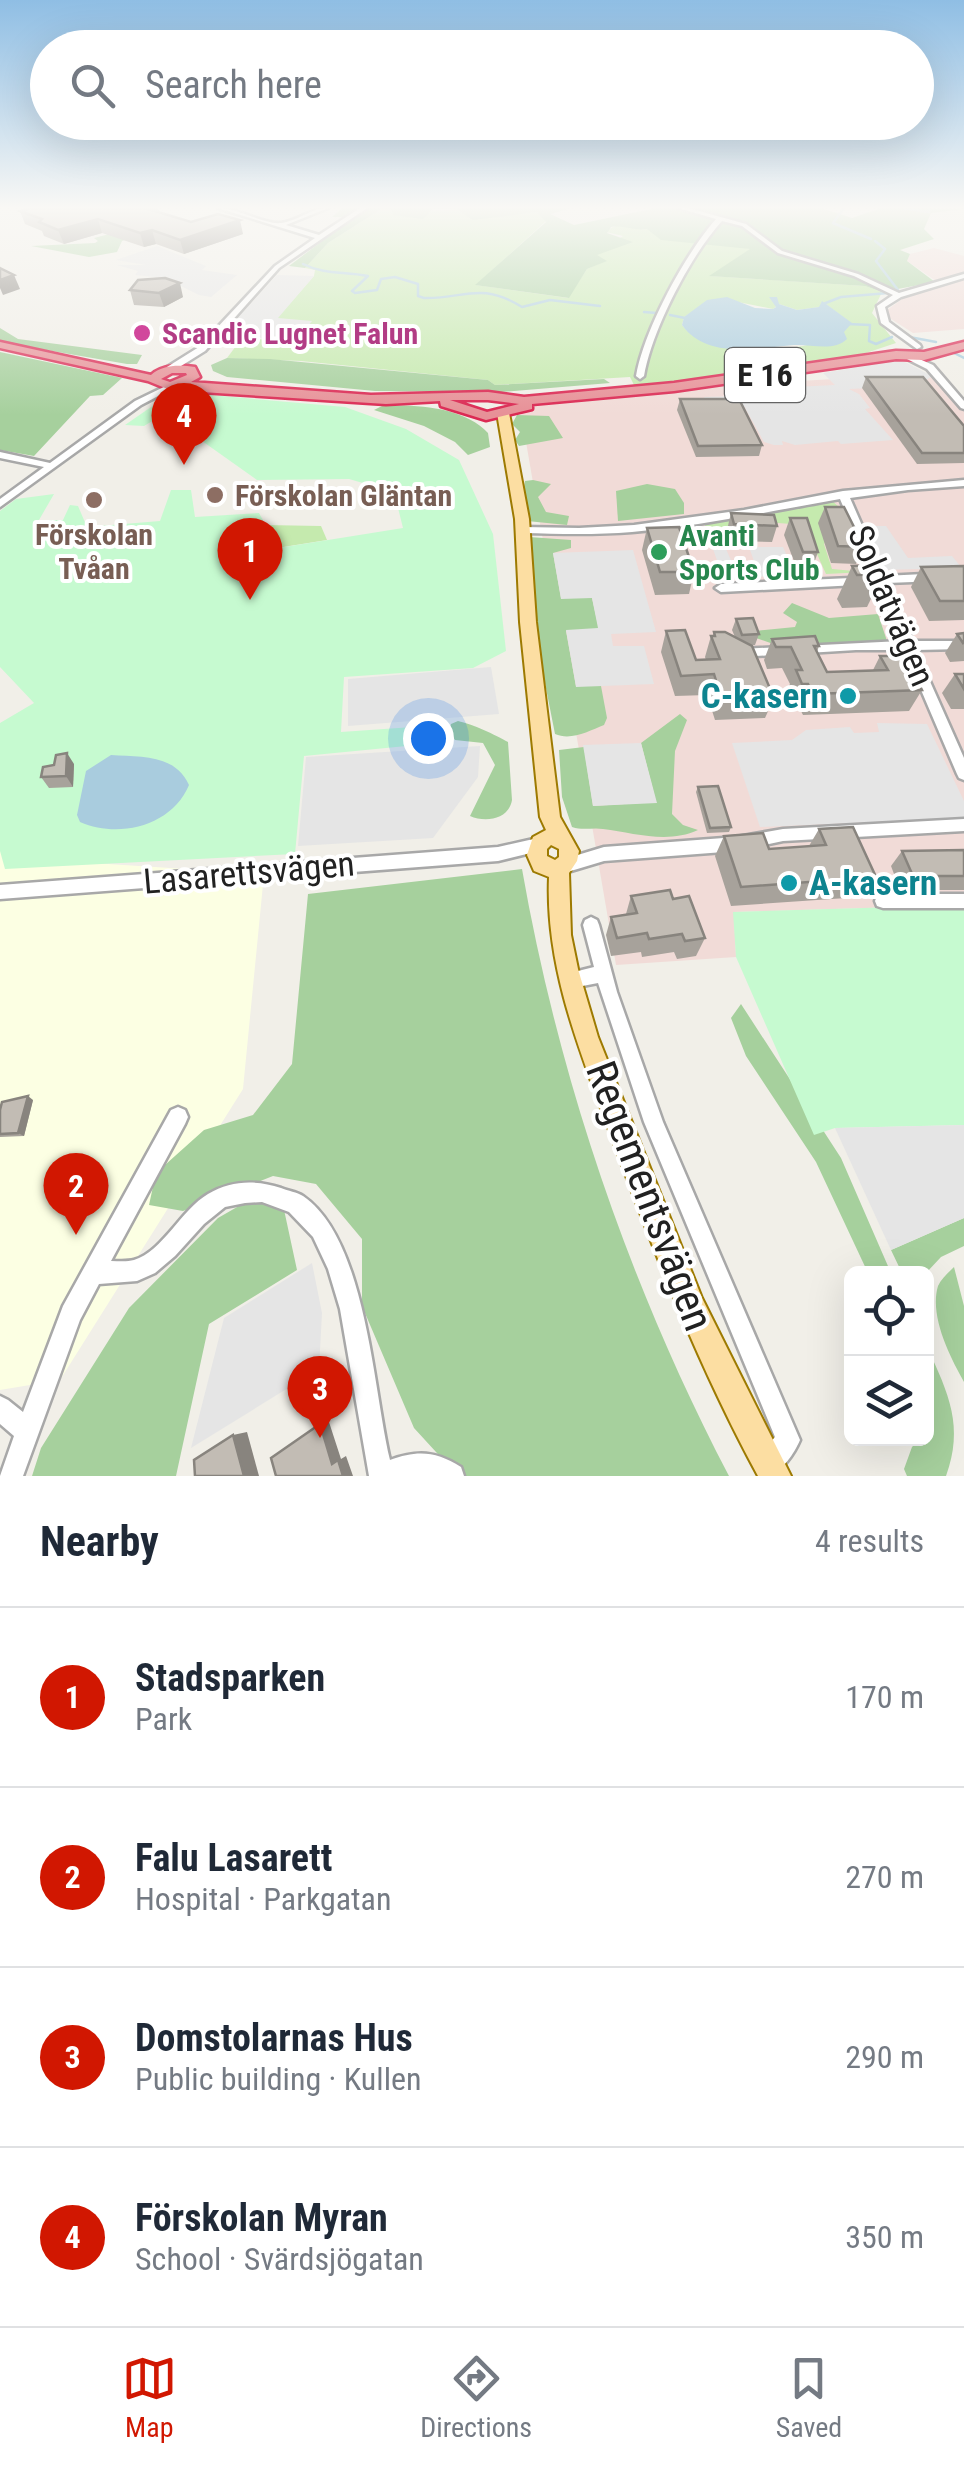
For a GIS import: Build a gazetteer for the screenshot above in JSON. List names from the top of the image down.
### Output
{
  "streets": {
    "highway": ["E 16"],
    "main road": ["Regementsvägen"],
    "street": ["Soldatvägen", "Lasarettsvägen"]
  },
  "crossings": [
    ["E 16", "Regementsvägen"],
    ["Lasarettsvägen", "Regementsvägen"]
  ],
  "places": [
    "Scandic Lugnet Falun",
    "Förskolan Gläntan",
    "Förskolan Tvåan",
    "Avanti Sports Club",
    "C-kasern",
    "A-kasern"
  ],
  "page": {
    "search": "Search here",
    "pins": [
      "4",
      "1",
      "2",
      "3"
    ],
    "heading": ["Nearby", "4 results"],
    "list": [
      {
        "mark": "1",
        "name": "Stadsparken",
        "note": "Park",
        "value": "170 m"
      },
      {
        "mark": "2",
        "name": "Falu Lasarett",
        "note": "Hospital · Parkgatan",
        "value": "270 m"
      },
      {
        "mark": "3",
        "name": "Domstolarnas Hus",
        "note": "Public building · Kullen",
        "value": "290 m"
      },
      {
        "mark": "4",
        "name": "Förskolan Myran",
        "note": "School · Svärdsjögatan",
        "value": "350 m"
      }
    ],
    "nav": ["Map", "Directions", "Saved"]
  }
}
